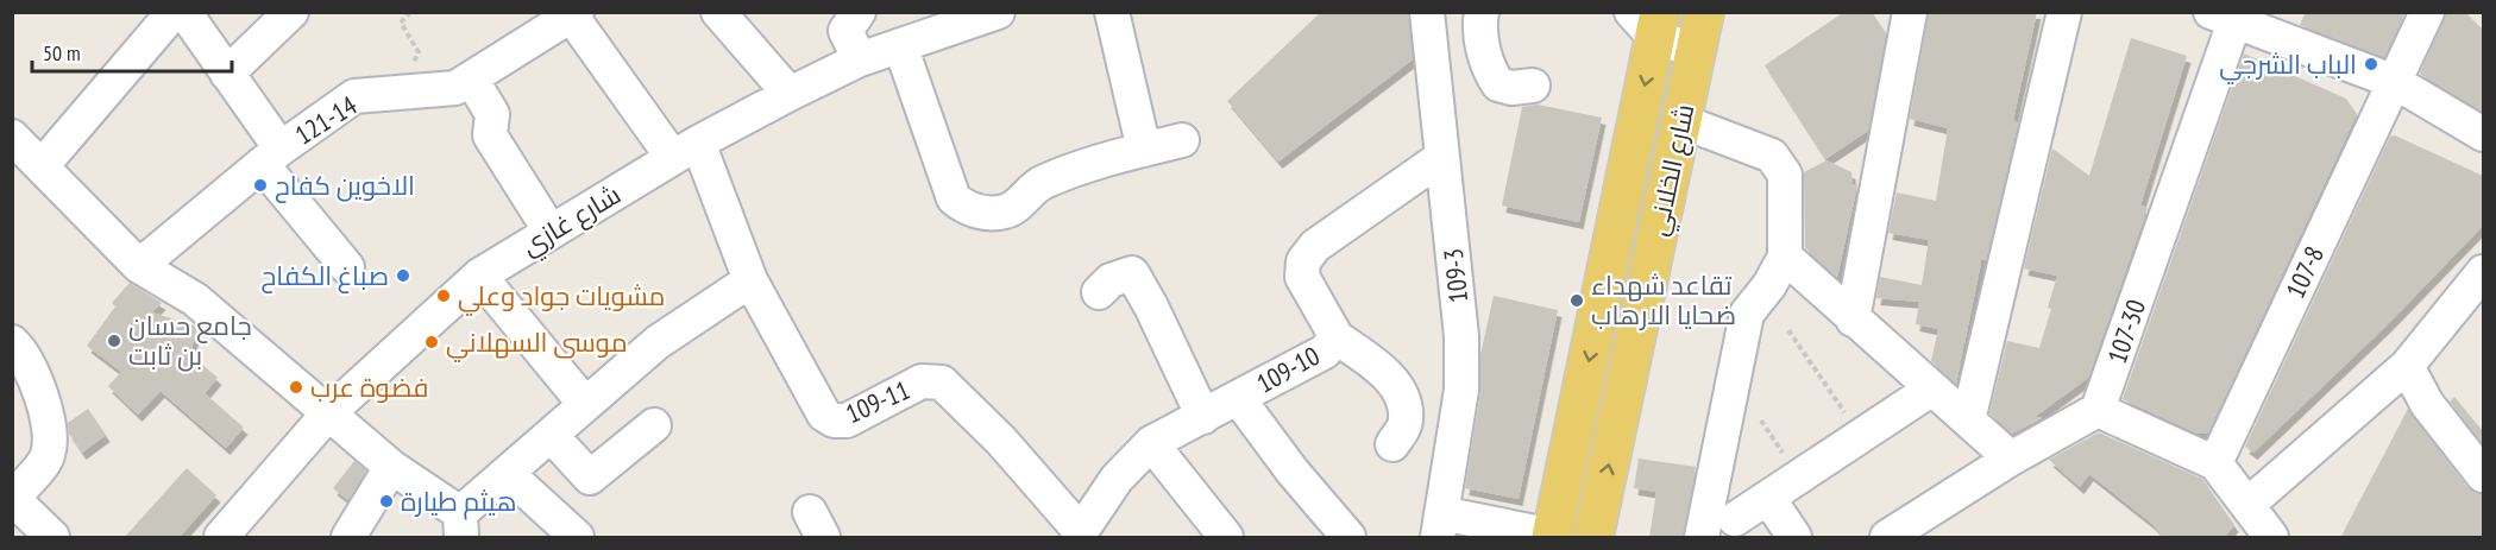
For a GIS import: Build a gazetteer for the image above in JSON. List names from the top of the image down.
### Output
{
  "streets": {
    "main road": ["شارع الخلاني"],
    "street": [
      "121-14",
      "شارع غازي",
      "107-8",
      "109-3",
      "107-30",
      "109-10",
      "109-11"
    ]
  },
  "crossings": [
    ["121-14", "109-11"],
    ["شارع غازي", "109-11"],
    ["109-3", "109-10"],
    ["109-10", "109-11"]
  ],
  "places": [
    "الباب الشرجي",
    "الاخوين كفاح",
    "صباغ الكفاح",
    "مشويات جواد وعلي",
    "تقاعد شهداء ضحايا الارهاب",
    "جامع حسان بن ثابت",
    "موسى السهلاني",
    "فضوة عرب",
    "هيثم طيارة"
  ],
  "scale_bar": "50 m"
}
